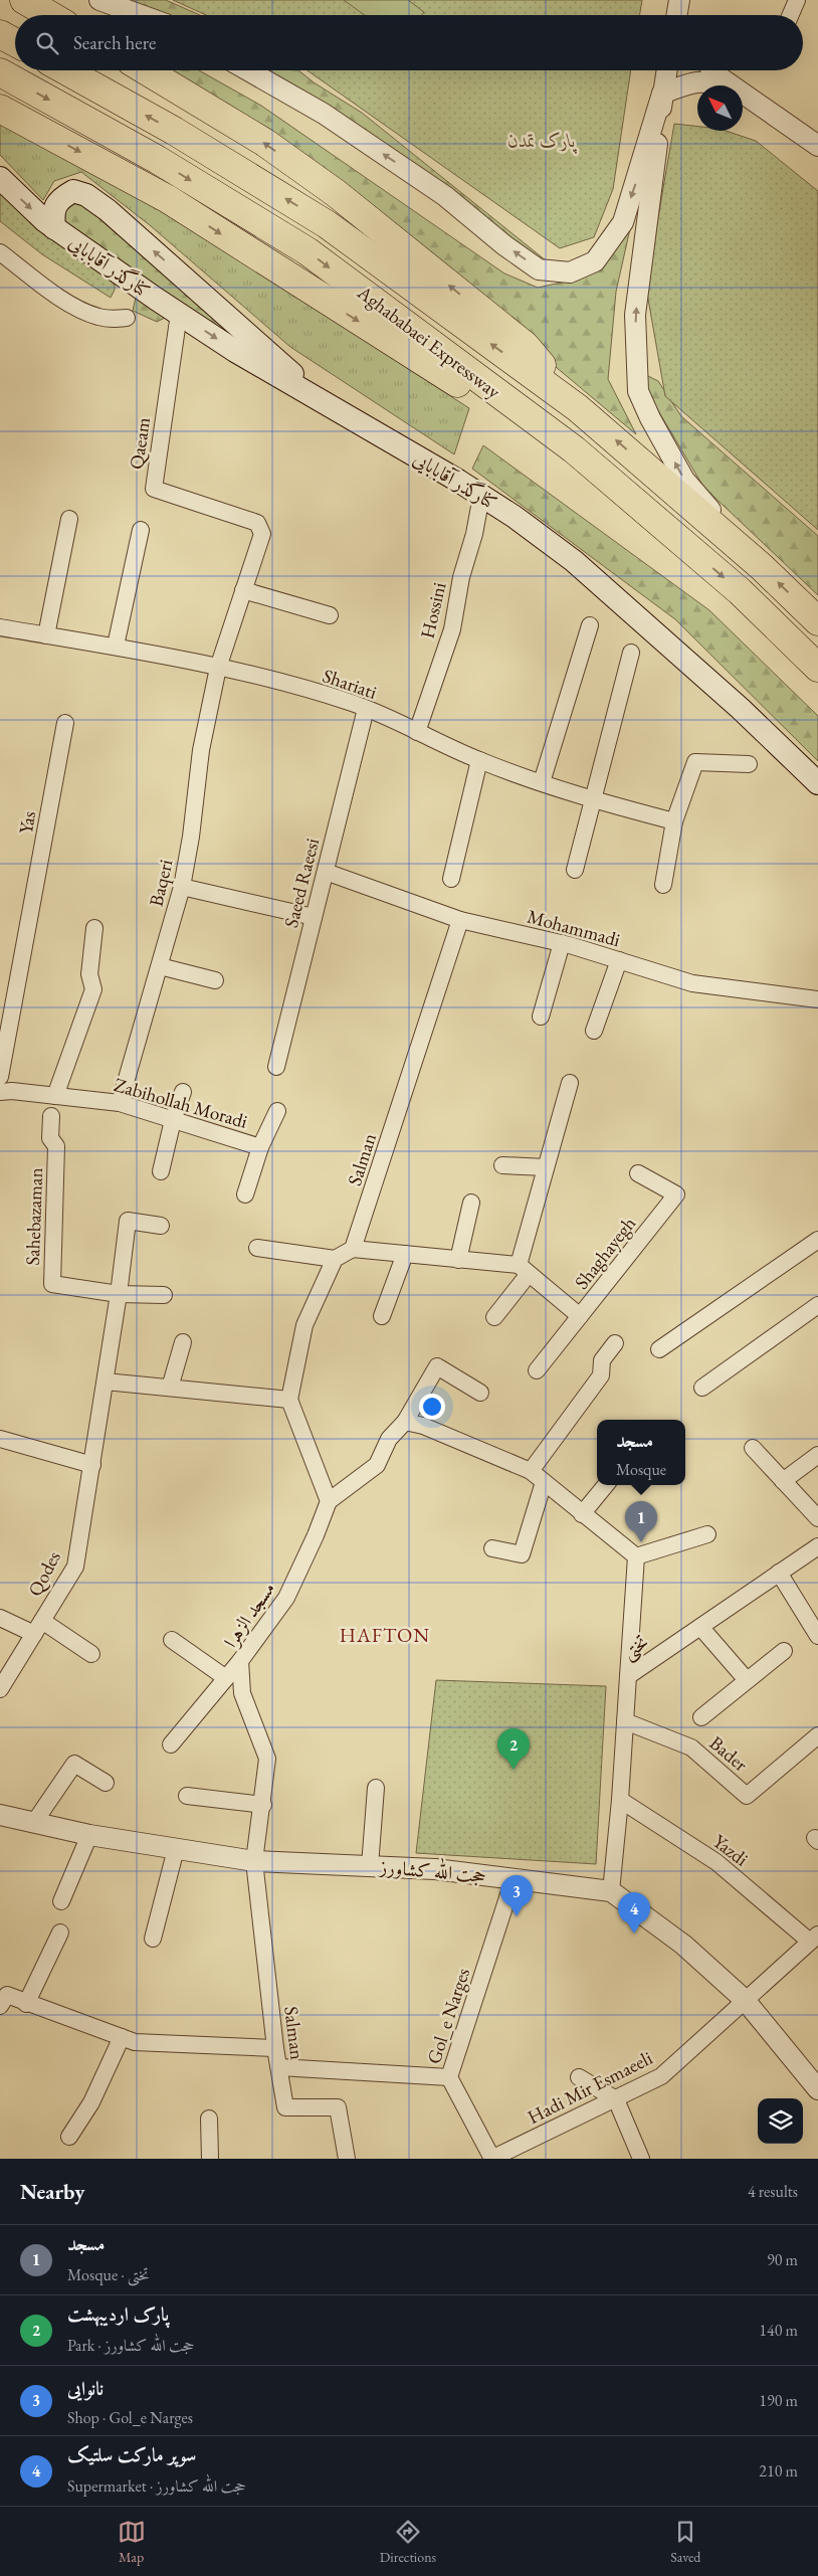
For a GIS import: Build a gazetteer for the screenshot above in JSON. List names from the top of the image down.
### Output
{
  "streets": {
    "highway": ["Aghababaei Expressway"],
    "main road": ["کنارگذر آقابابایی"],
    "street": [
      "Qaeam",
      "Hossini",
      "Shariati",
      "Yas",
      "Baqeri",
      "Saeed Raeesi",
      "Mohammadi",
      "Zabihollah Moradi",
      "Salman",
      "Sahebazaman",
      "Shaghayegh",
      "Qodes",
      "مسجد الزهرا",
      "تختی",
      "Bader",
      "Yazdi",
      "حجت الله کشاورز",
      "Gol_e Narges",
      "Hadi Mir Esmaeeli"
    ]
  },
  "crossings": [
    ["کنارگذر آقابابایی", "Qaeam"],
    ["کنارگذر آقابابایی", "Hossini"],
    ["Hossini", "Shariati"],
    ["Shariati", "Baqeri"],
    ["Shariati", "Saeed Raeesi"],
    ["Baqeri", "Zabihollah Moradi"],
    ["Saeed Raeesi", "Mohammadi"],
    ["Mohammadi", "Salman"],
    ["Salman", "مسجد الزهرا"],
    ["Salman", "حجت الله کشاورز"],
    ["Sahebazaman", "Qodes"],
    ["مسجد الزهرا", "حجت الله کشاورز"],
    ["تختی", "Bader"],
    ["تختی", "Yazdi"],
    ["تختی", "حجت الله کشاورز"],
    ["Yazdi", "Hadi Mir Esmaeeli"],
    ["حجت الله کشاورز", "Gol_e Narges"],
    ["حجت الله کشاورز", "Hadi Mir Esmaeeli"],
    ["Gol_e Narges", "Hadi Mir Esmaeeli"]
  ],
  "districts": ["HAFTON"],
  "parks": ["پارک تمدن"],
  "north": "top left",
  "page": {
    "search": "Search here",
    "popup": ["مسجد", "Mosque"],
    "pins": [
      "1",
      "2",
      "3",
      "4"
    ],
    "heading": ["Nearby", "4 results"],
    "list": [
      {
        "mark": "1",
        "name": "مسجد",
        "note": "Mosque · تختی",
        "value": "90 m"
      },
      {
        "mark": "2",
        "name": "پارک اردیبهشت",
        "note": "Park · حجت الله کشاورز",
        "value": "140 m"
      },
      {
        "mark": "3",
        "name": "نانوایی",
        "note": "Shop · Gol_e Narges",
        "value": "190 m"
      },
      {
        "mark": "4",
        "name": "سوپر مارکت سلتیک",
        "note": "Supermarket · حجت الله کشاورز",
        "value": "210 m"
      }
    ],
    "nav": ["Map", "Directions", "Saved"]
  }
}
